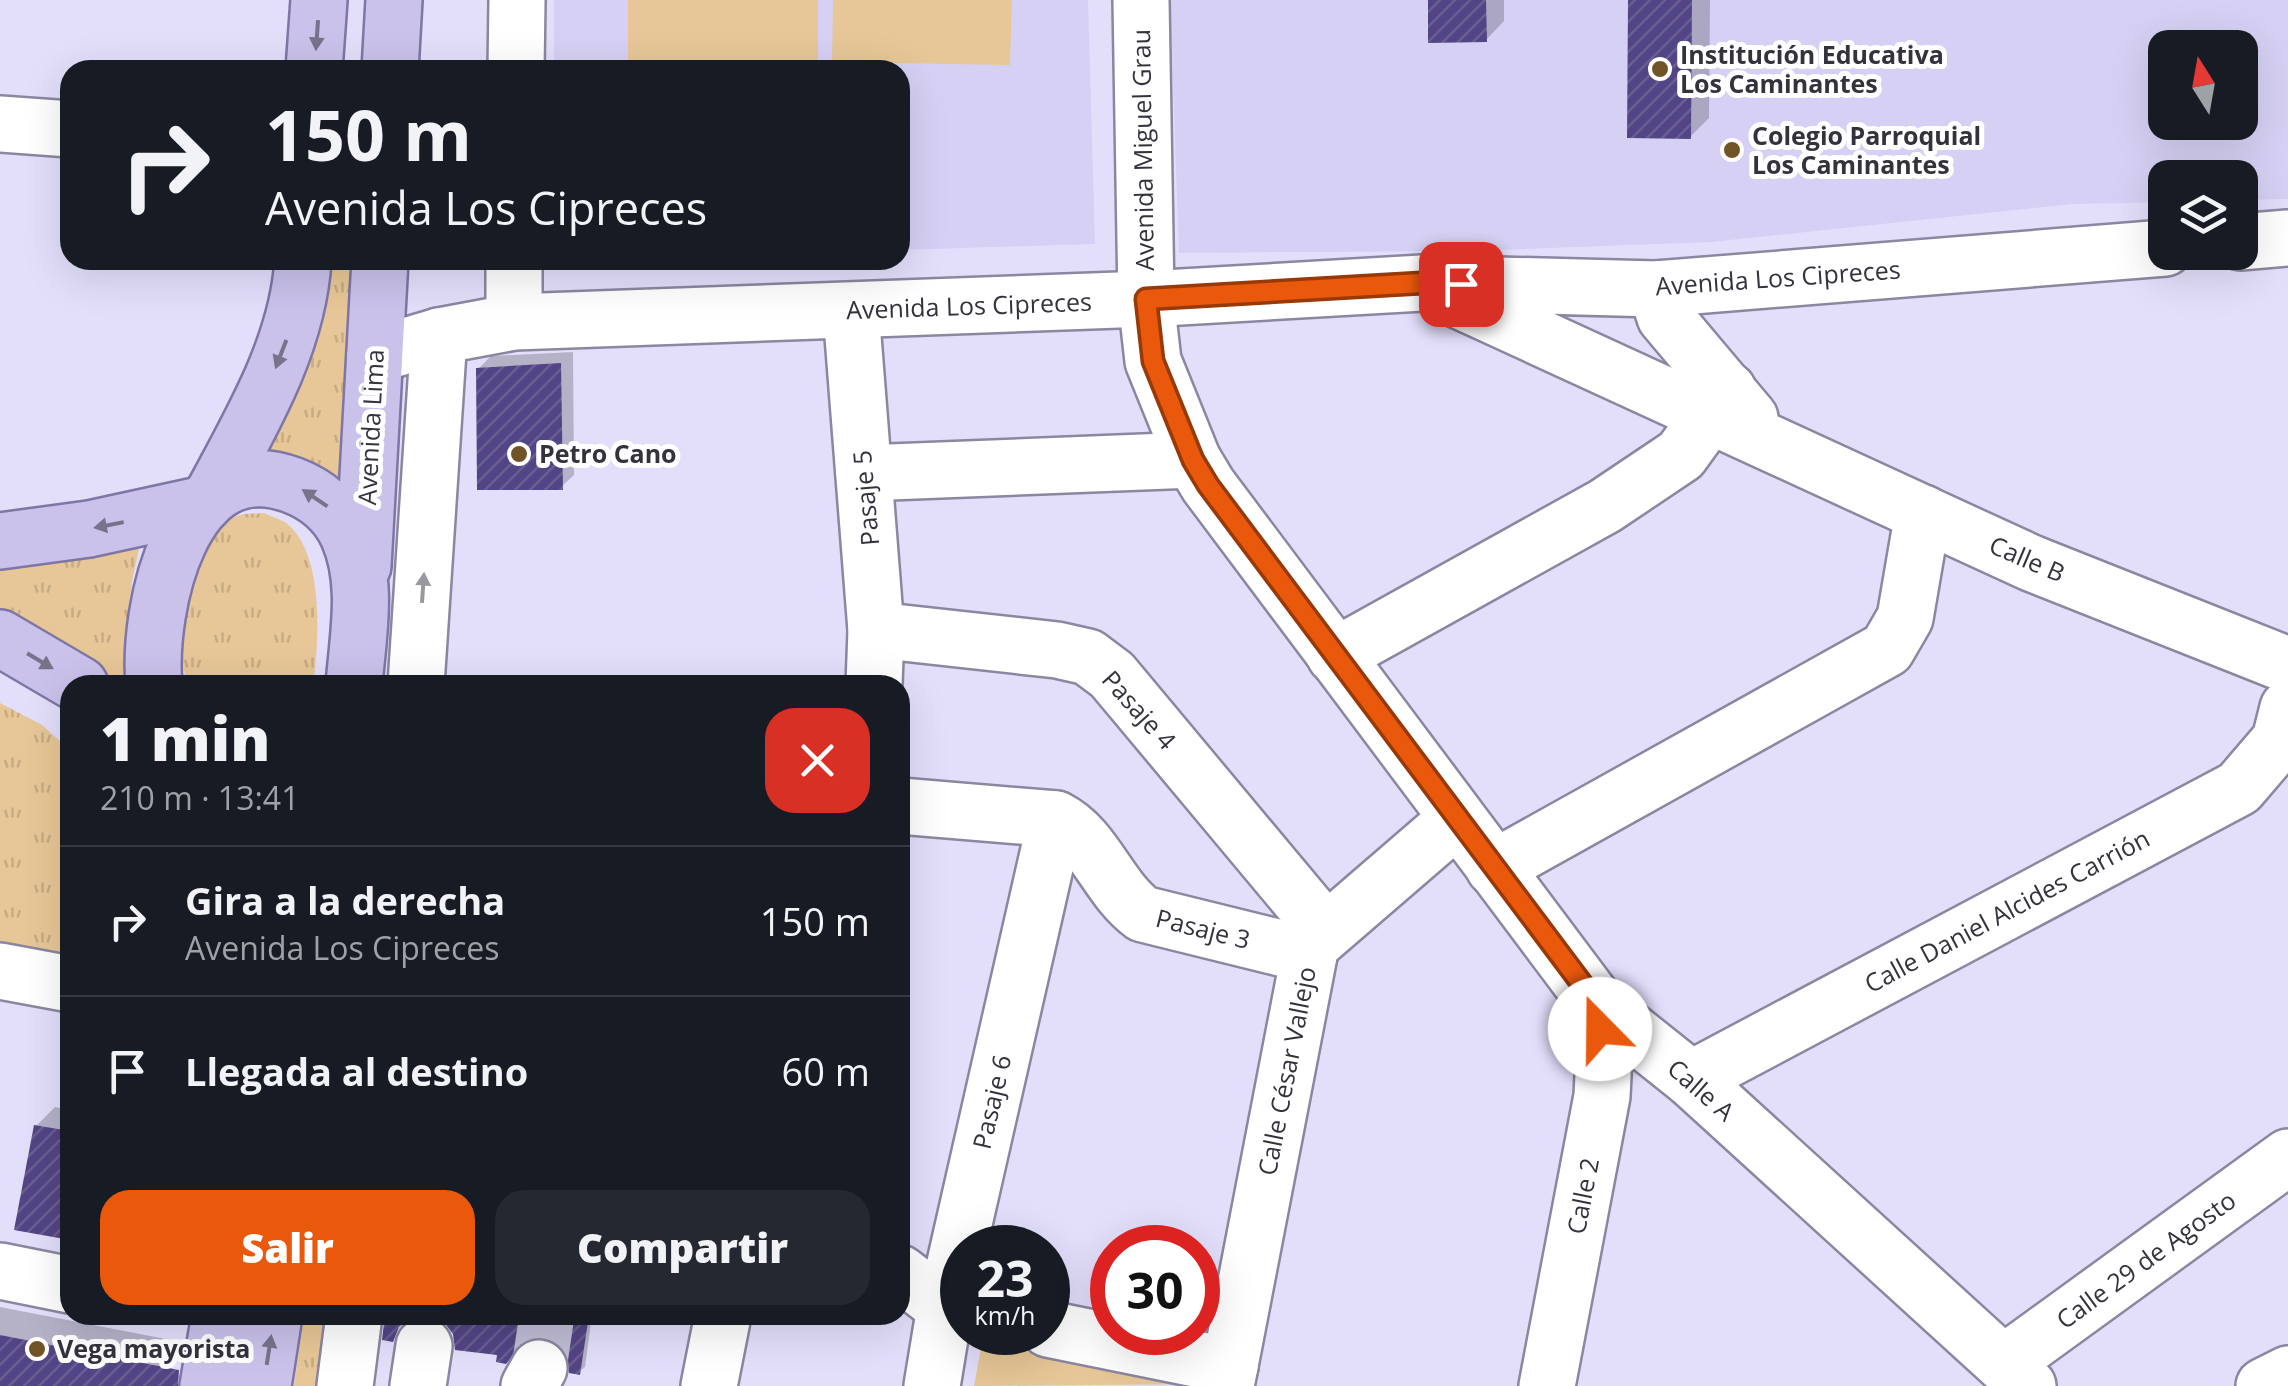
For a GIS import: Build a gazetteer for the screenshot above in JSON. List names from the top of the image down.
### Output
{
  "streets": {
    "main road": ["Avenida Lima"],
    "street": [
      "Avenida Miguel Grau",
      "Avenida Los Cipreces",
      "Pasaje 5",
      "Calle B",
      "Pasaje 4",
      "Calle Daniel Alcides Carrión",
      "Pasaje 3",
      "Calle César Vallejo",
      "Calle A",
      "Pasaje 6",
      "Calle 2",
      "Calle 29 de Agosto"
    ]
  },
  "crossings": [
    ["Avenida Miguel Grau", "Avenida Los Cipreces"],
    ["Avenida Miguel Grau", "Calle A"],
    ["Avenida Los Cipreces", "Avenida Lima"],
    ["Avenida Los Cipreces", "Pasaje 5"],
    ["Avenida Los Cipreces", "Calle B"],
    ["Avenida Los Cipreces", "Calle A"],
    ["Pasaje 5", "Pasaje 4"],
    ["Pasaje 4", "Pasaje 3"],
    ["Pasaje 4", "Calle César Vallejo"],
    ["Calle Daniel Alcides Carrión", "Calle A"],
    ["Pasaje 3", "Calle César Vallejo"],
    ["Pasaje 3", "Pasaje 6"],
    ["Calle A", "Calle 2"],
    ["Calle A", "Calle 29 de Agosto"]
  ],
  "places": [
    "Institución Educativa Los Caminantes",
    "Colegio Parroquial Los Caminantes",
    "Petro Cano",
    "Vega mayorista"
  ],
  "north": "top",
  "page": {
    "turn": ["150 m", "Avenida Los Cipreces"],
    "heading": ["1 min", "210 m · 13:41"],
    "list": [
      {
        "name": "Gira a la derecha",
        "note": "Avenida Los Cipreces",
        "value": "150 m"
      },
      {
        "name": "Llegada al destino",
        "value": "60 m"
      }
    ],
    "buttons": ["Salir", "Compartir"],
    "speed": "23 km/h",
    "limit": "30"
  }
}
